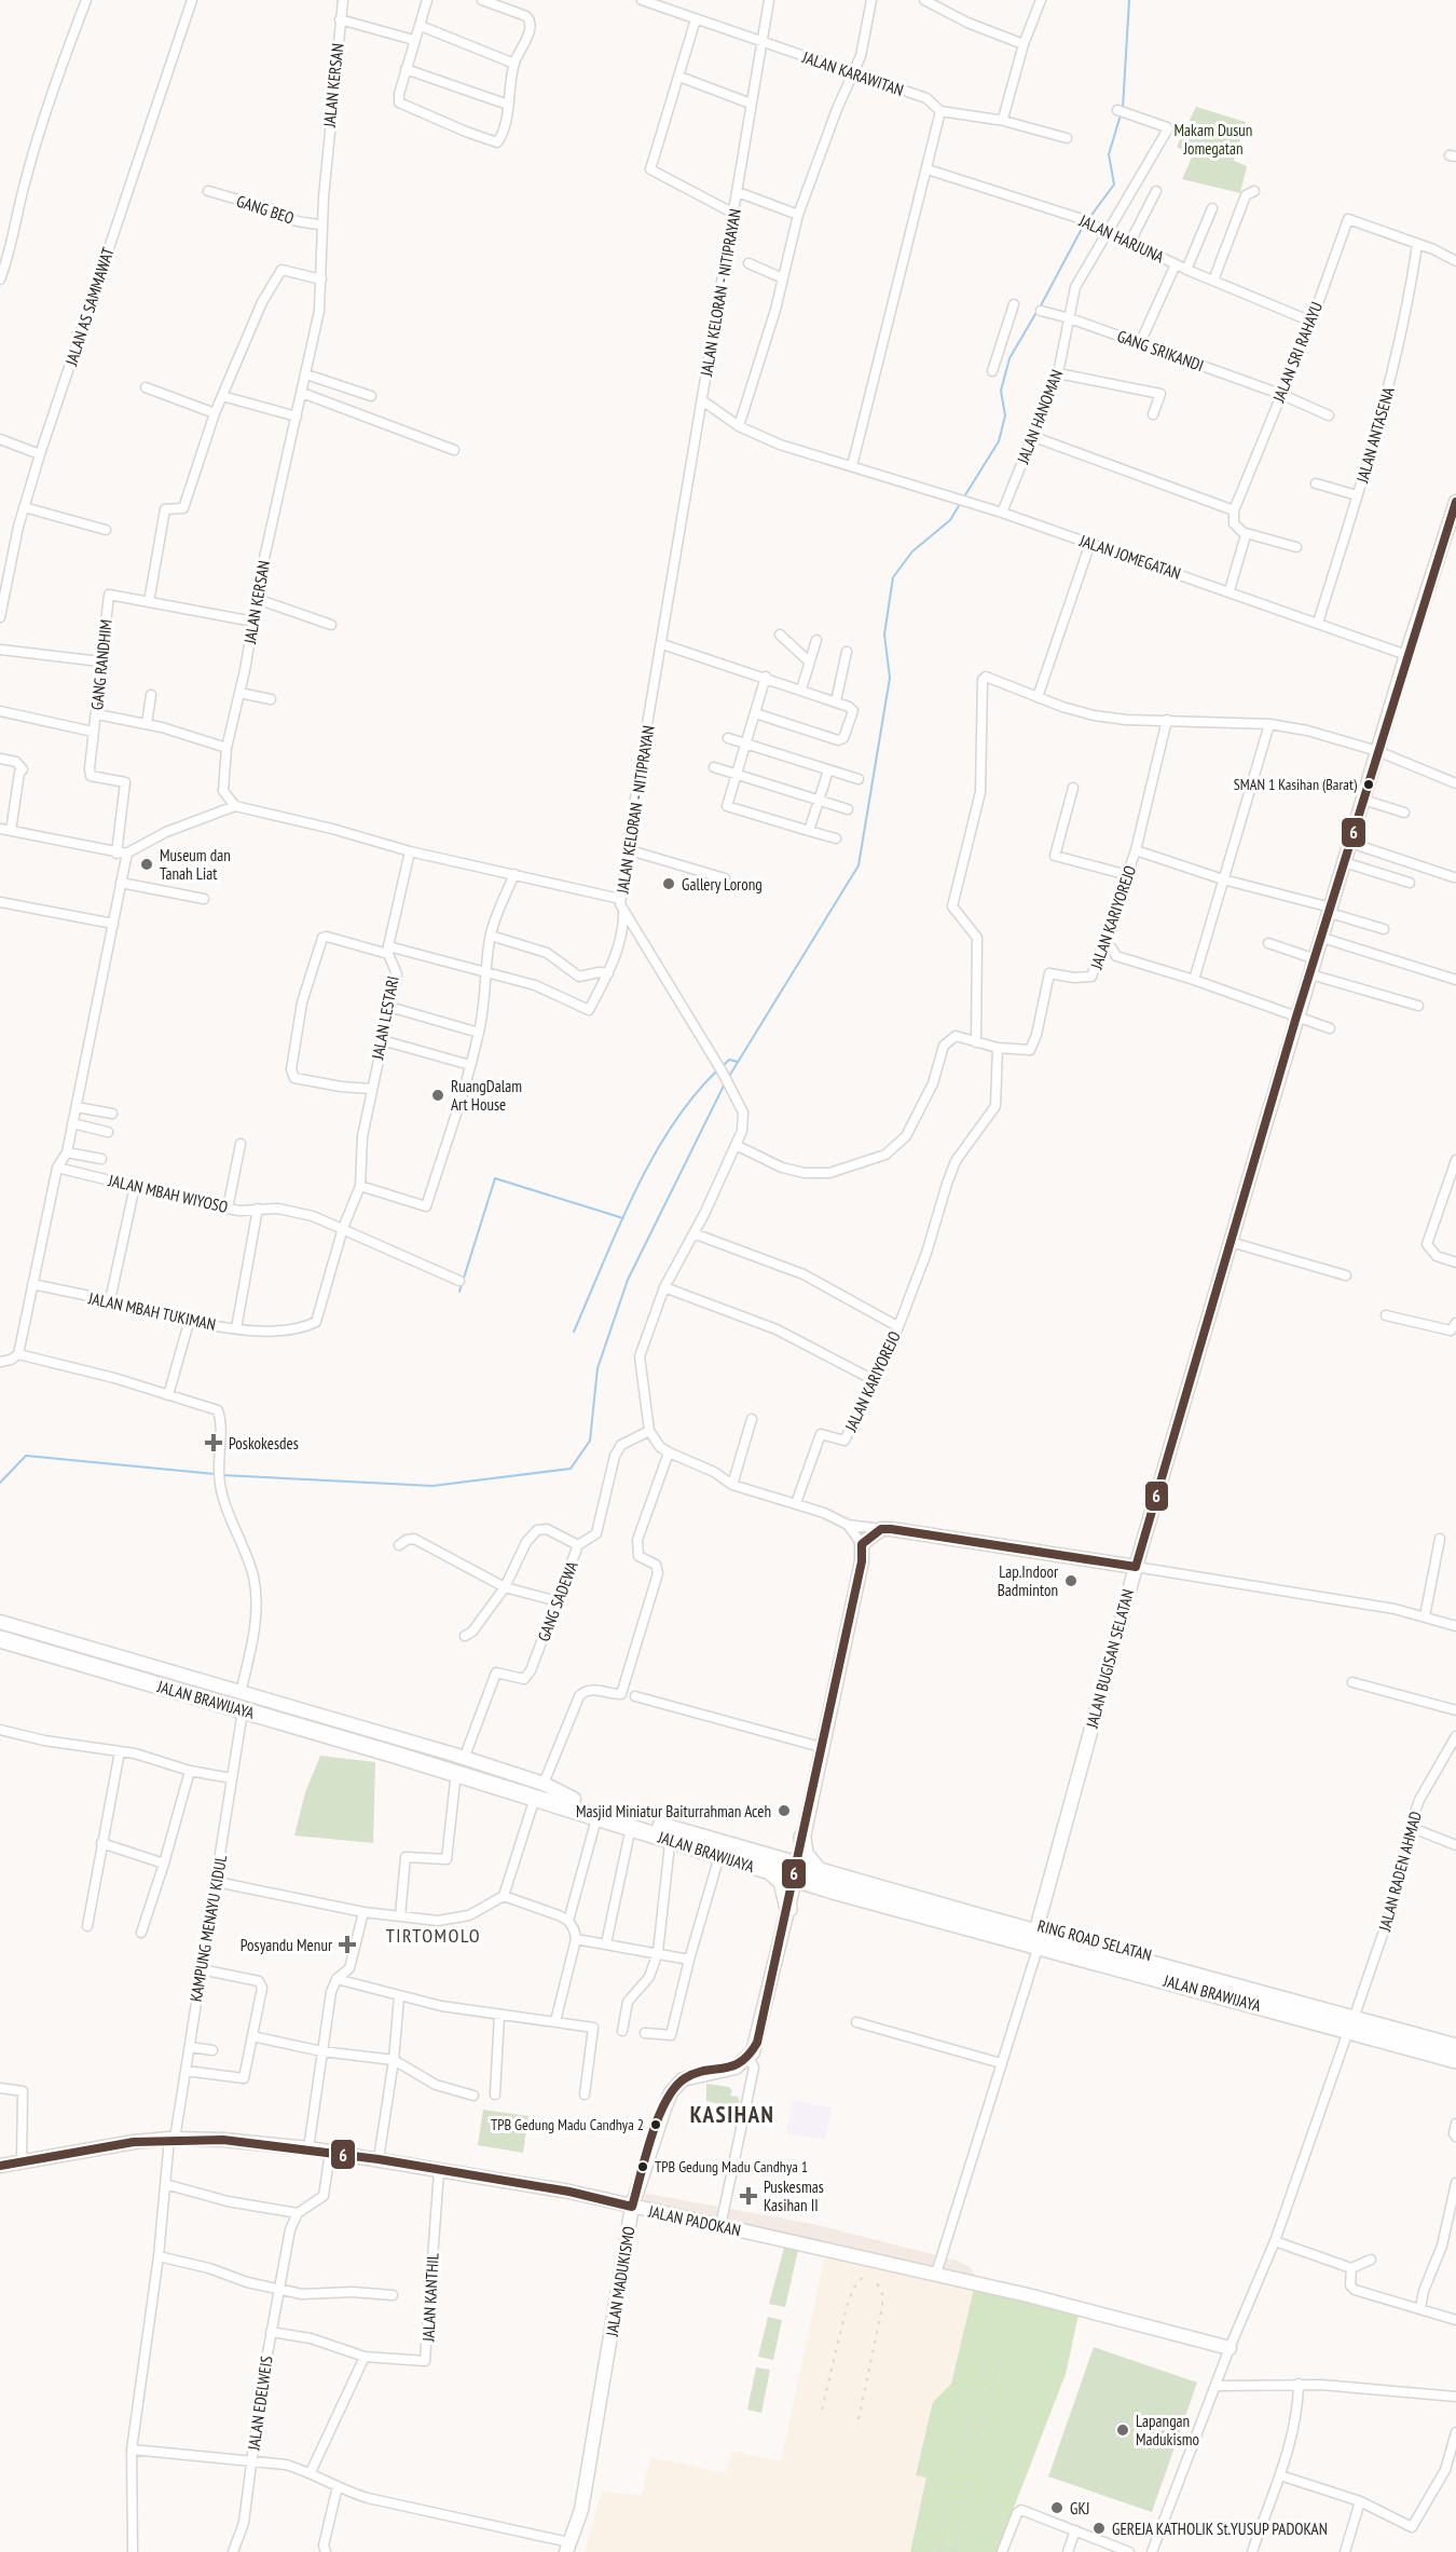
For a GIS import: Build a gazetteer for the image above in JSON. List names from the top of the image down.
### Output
{
  "streets": {
    "highway": ["JALAN BRAWIJAYA", "RING ROAD SELATAN"],
    "street": [
      "JALAN KARAWITAN",
      "JALAN KERSAN",
      "GANG BEO",
      "JALAN HARJUNA",
      "JALAN KELORAN - NITIPRAYAN",
      "JALAN AS SAMMAWAT",
      "GANG SRIKANDI",
      "JALAN SRI RAHAYU",
      "JALAN HANOMAN",
      "JALAN ANTASENA",
      "JALAN JOMEGATAN",
      "GANG RANDHIM",
      "JALAN KARIYOREJO",
      "JALAN LESTARI",
      "JALAN MBAH WIYOSO",
      "JALAN MBAH TUKIMAN",
      "GANG SADEWA",
      "JALAN BUGISAN SELATAN",
      "JALAN RADEN AHMAD",
      "KAMPUNG MENAYU KIDUL",
      "JALAN PADOKAN",
      "JALAN MADUKISMO",
      "JALAN KANTHIL",
      "JALAN EDELWEIS"
    ]
  },
  "crossings": [
    ["JALAN KARAWITAN", "JALAN KELORAN - NITIPRAYAN"],
    ["JALAN KERSAN", "GANG BEO"],
    ["JALAN KERSAN", "GANG RANDHIM"],
    ["JALAN HARJUNA", "JALAN SRI RAHAYU"],
    ["JALAN HARJUNA", "JALAN HANOMAN"],
    ["JALAN KELORAN - NITIPRAYAN", "JALAN JOMEGATAN"],
    ["JALAN KELORAN - NITIPRAYAN", "GANG SADEWA"],
    ["GANG SRIKANDI", "JALAN SRI RAHAYU"],
    ["GANG SRIKANDI", "JALAN HANOMAN"],
    ["JALAN SRI RAHAYU", "JALAN ANTASENA"],
    ["JALAN HANOMAN", "JALAN JOMEGATAN"],
    ["JALAN ANTASENA", "JALAN JOMEGATAN"],
    ["JALAN JOMEGATAN", "JALAN BUGISAN SELATAN"],
    ["JALAN KARIYOREJO", "JALAN BUGISAN SELATAN"],
    ["JALAN MBAH WIYOSO", "JALAN MBAH TUKIMAN"],
    ["JALAN BUGISAN SELATAN", "RING ROAD SELATAN"],
    ["JALAN BRAWIJAYA", "RING ROAD SELATAN"],
    ["JALAN RADEN AHMAD", "RING ROAD SELATAN"],
    ["KAMPUNG MENAYU KIDUL", "JALAN PADOKAN"],
    ["JALAN PADOKAN", "JALAN MADUKISMO"],
    ["JALAN PADOKAN", "JALAN KANTHIL"],
    ["JALAN MADUKISMO", "JALAN EDELWEIS"],
    ["JALAN KANTHIL", "JALAN EDELWEIS"]
  ],
  "districts": ["TIRTOMOLO", "KASIHAN"],
  "parks": ["Makam Dusun Jomegatan"],
  "places": {
    "other": [
      "SMAN 1 Kasihan (Barat)",
      "Museum dan Tanah Liat",
      "Gallery Lorong",
      "RuangDalam Art House",
      "Lap.Indoor Badminton",
      "Masjid Miniatur Baiturrahman Aceh",
      "TPB Gedung Madu Candhya 2",
      "TPB Gedung Madu Candhya 1",
      "Lapangan Madukismo",
      "GKJ",
      "GEREJA KATHOLIK St.YUSUP PADOKAN"
    ],
    "health": ["Poskokesdes", "Posyandu Menur", "Puskesmas Kasihan II"]
  },
  "lines": ["transit line 6"]
}
